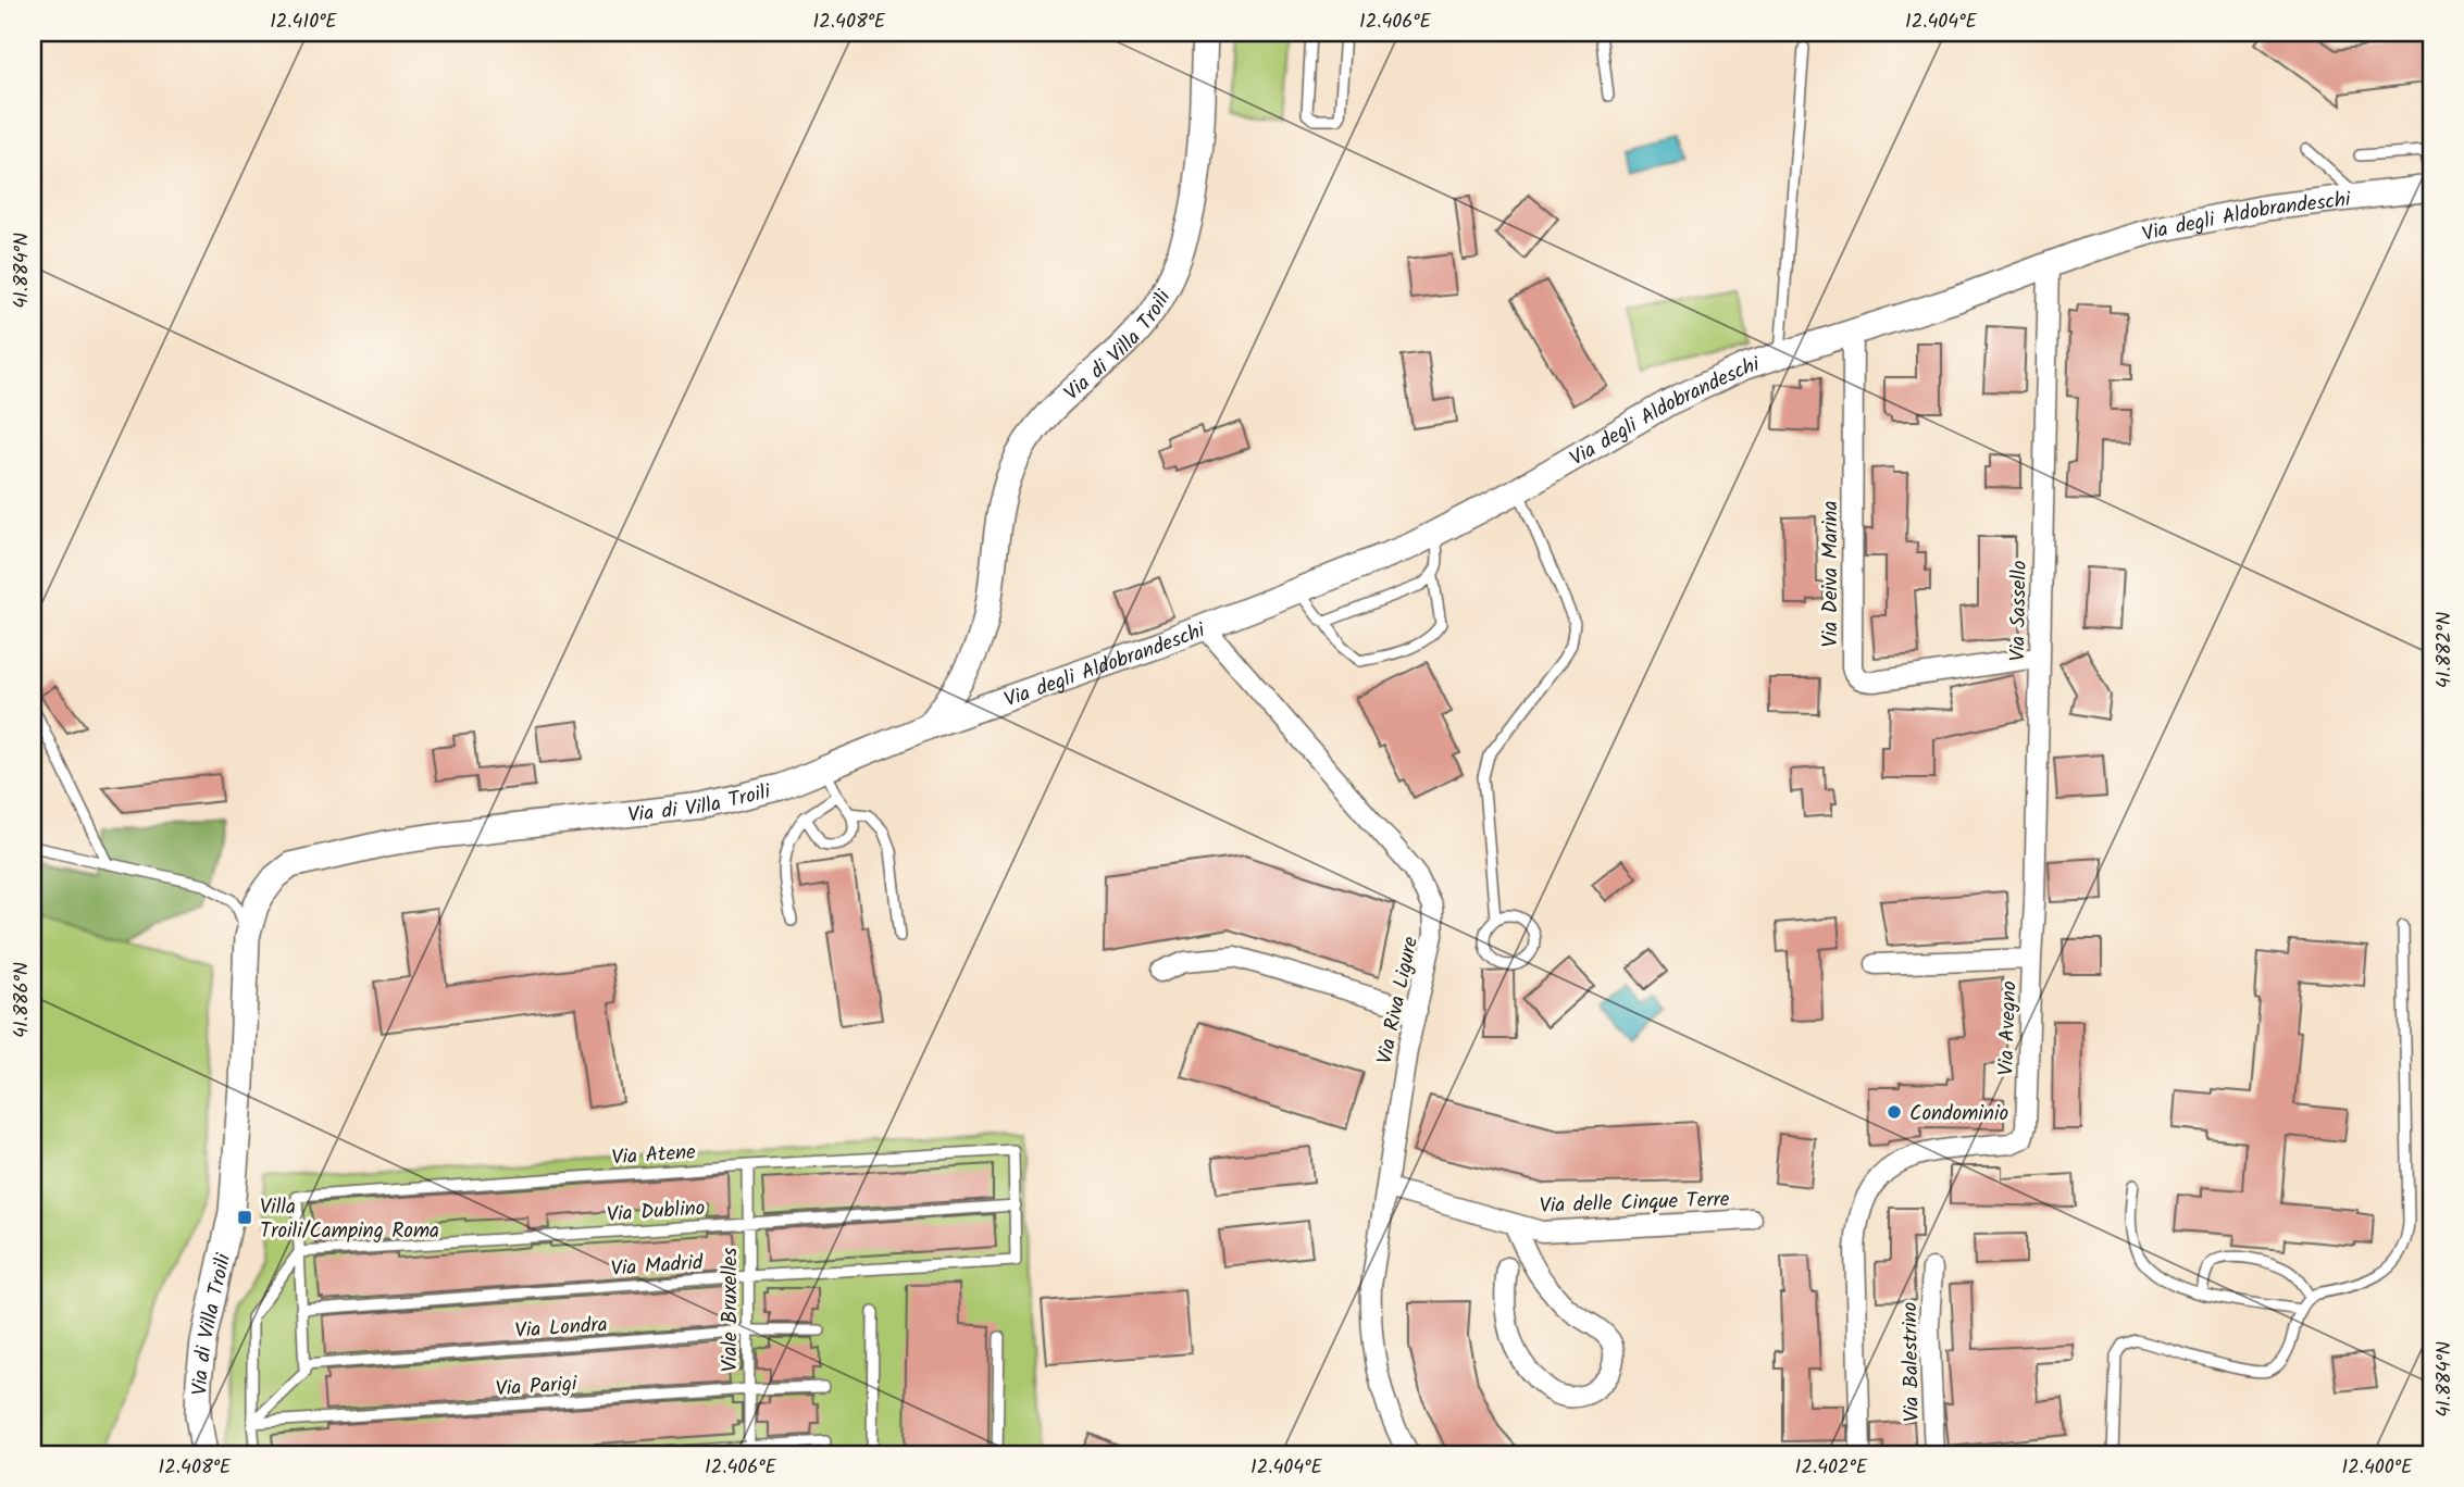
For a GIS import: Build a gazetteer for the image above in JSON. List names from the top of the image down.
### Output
{
  "streets": {
    "street": [
      "Via degli Aldobrandeschi",
      "Via di Villa Troili",
      "Via Deiva Marina",
      "Via Sassello",
      "Via Riva Ligure",
      "Via Avegno",
      "Via delle Cinque Terre",
      "Via Balestrino"
    ],
    "lane": [
      "Via Atene",
      "Via Dublino",
      "Via Madrid",
      "Viale Bruxelles",
      "Via Londra",
      "Via Parigi"
    ]
  },
  "crossings": [
    ["Via degli Aldobrandeschi", "Via di Villa Troili"],
    ["Via degli Aldobrandeschi", "Via Deiva Marina"],
    ["Via degli Aldobrandeschi", "Via Sassello"],
    ["Via degli Aldobrandeschi", "Via Riva Ligure"],
    ["Via Deiva Marina", "Via Sassello"],
    ["Via Sassello", "Via Avegno"],
    ["Via Riva Ligure", "Via delle Cinque Terre"],
    ["Via Atene", "Via Dublino"],
    ["Via Atene", "Via Madrid"],
    ["Via Atene", "Viale Bruxelles"],
    ["Via Dublino", "Via Madrid"],
    ["Via Dublino", "Viale Bruxelles"],
    ["Via Madrid", "Viale Bruxelles"],
    ["Viale Bruxelles", "Via Londra"],
    ["Viale Bruxelles", "Via Parigi"]
  ],
  "places": {
    "other": ["Condominio"],
    "transit": ["Villa Troili/Camping Roma"]
  },
  "coordinates": [
    "12.410°E",
    "12.408°E",
    "12.406°E",
    "12.404°E",
    "41.884°N",
    "41.882°N",
    "41.886°N",
    "12.402°E",
    "12.400°E"
  ]
}
